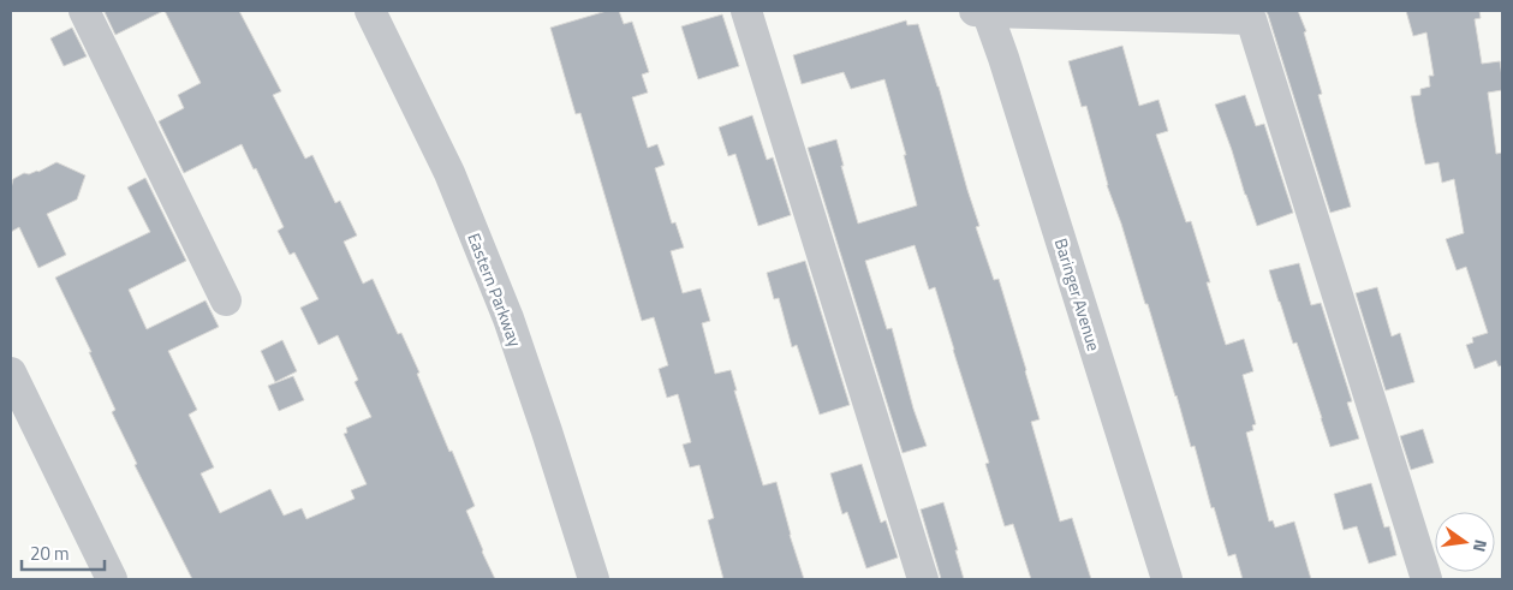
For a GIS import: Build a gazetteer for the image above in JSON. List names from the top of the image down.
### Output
{
  "streets": {
    "street": ["Eastern Parkway", "Baringer Avenue"]
  },
  "scale_bar": "20 m",
  "north": "right"
}
